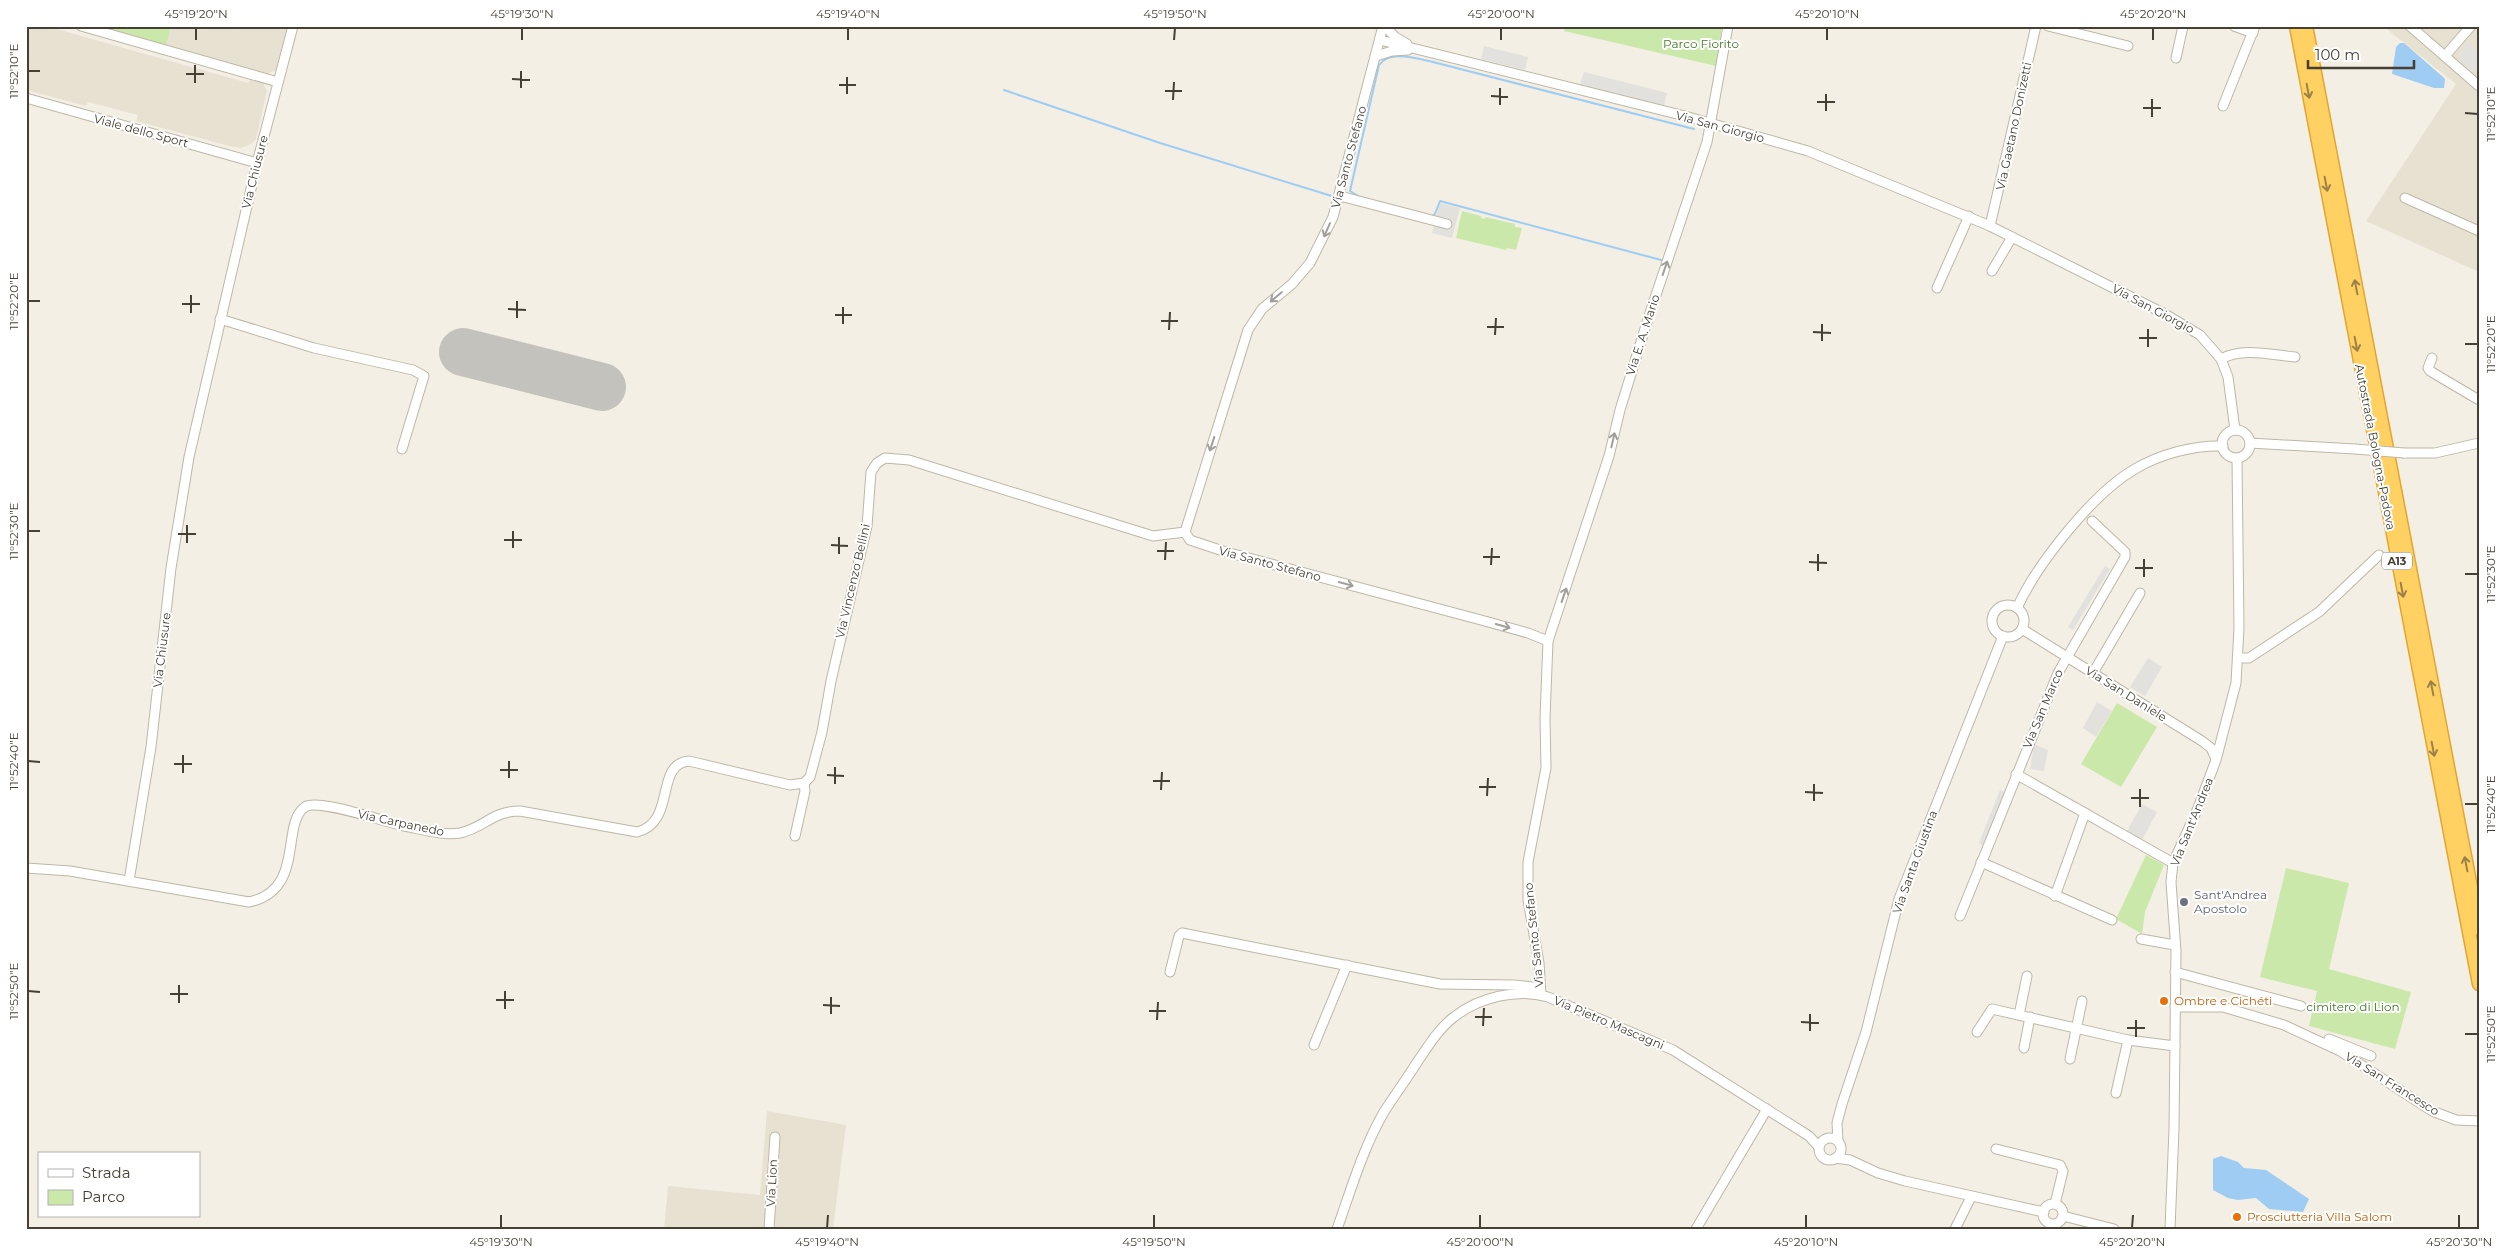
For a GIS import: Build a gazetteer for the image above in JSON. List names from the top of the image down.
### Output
{
  "streets": {
    "highway": ["Autostrada Bologna-Padova", "A13"],
    "street": [
      "Via Gaetano Donizetti",
      "Via San Giorgio",
      "Viale dello Sport",
      "Via Santo Stefano",
      "Via Chiusure",
      "Via E. A. Mario",
      "Via Vincenzo Bellini",
      "Via San Daniele",
      "Via San Marco",
      "Via Sant'Andrea",
      "Via Carpanedo",
      "Via Santa Giustina",
      "Via Pietro Mascagni",
      "Via San Francesco",
      "Via Lion"
    ]
  },
  "crossings": [
    ["Via Gaetano Donizetti", "Via San Giorgio"],
    ["Via San Giorgio", "Via Santo Stefano"],
    ["Via San Giorgio", "Via E. A. Mario"],
    ["Via San Giorgio", "Via Sant'Andrea"],
    ["Viale dello Sport", "Via Chiusure"],
    ["Via Santo Stefano", "Via E. A. Mario"],
    ["Via Santo Stefano", "Via Vincenzo Bellini"],
    ["Via Santo Stefano", "Via Pietro Mascagni"],
    ["Via Chiusure", "Via Carpanedo"],
    ["Via Vincenzo Bellini", "Via Carpanedo"],
    ["Via San Daniele", "Via San Marco"],
    ["Via San Daniele", "Via Sant'Andrea"],
    ["Via San Daniele", "Via Santa Giustina"],
    ["Via Sant'Andrea", "Via San Francesco"],
    ["Via Santa Giustina", "Via Pietro Mascagni"]
  ],
  "one_way": ["Via E. A. Mario"],
  "parks": ["Parco Fiorito", "cimitero di Lion"],
  "places": ["Sant'Andrea Apostolo", "Ombre e Cichéti", "Prosciutteria Villa Salom"],
  "legend": ["Strada", "Parco"],
  "scale_bar": "100 m",
  "coordinates": [
    "45°19'20\"N",
    "45°19'30\"N",
    "45°19'40\"N",
    "45°19'50\"N",
    "45°20'00\"N",
    "45°20'10\"N",
    "45°20'20\"N",
    "11°52'10\"E",
    "11°52'20\"E",
    "11°52'30\"E",
    "11°52'40\"E",
    "11°52'50\"E",
    "45°20'30\"N"
  ]
}
